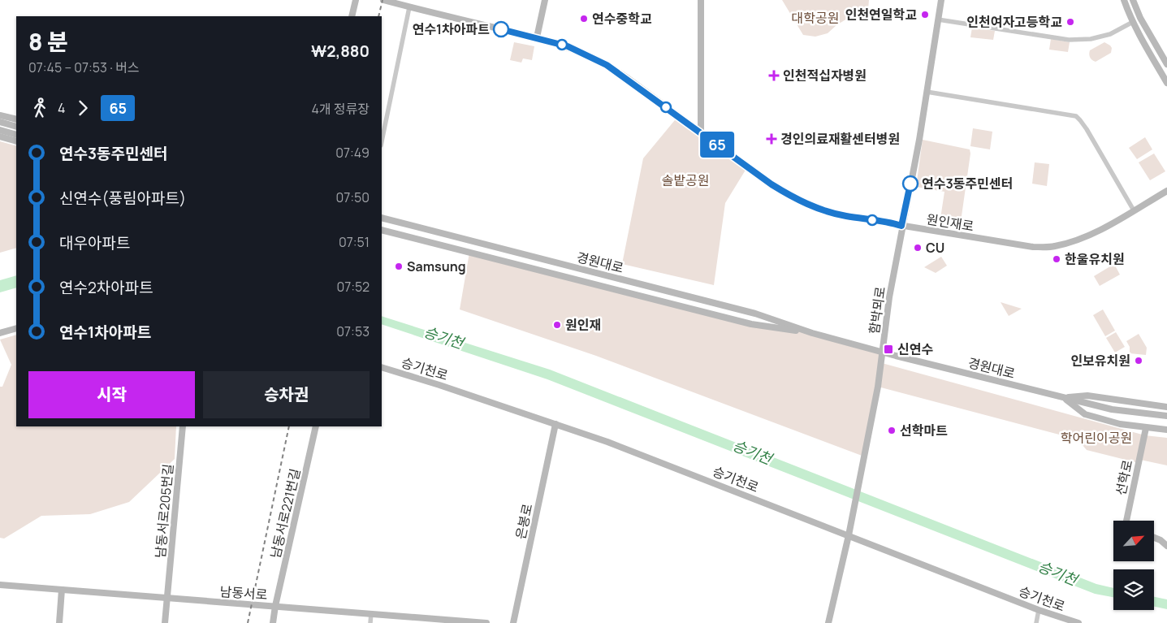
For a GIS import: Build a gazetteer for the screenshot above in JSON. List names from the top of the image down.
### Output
{
  "streets": {
    "main road": [
      "원인재로",
      "경원대로",
      "함박뫼로",
      "승기천로",
      "선학로",
      "남동서로205번길",
      "남동서로221번길",
      "은봉로",
      "남동서로"
    ]
  },
  "crossings": [
    ["원인재로", "함박뫼로"],
    ["경원대로", "함박뫼로"],
    ["함박뫼로", "승기천로"],
    ["승기천로", "은봉로"],
    ["남동서로205번길", "남동서로"],
    ["남동서로221번길", "남동서로"]
  ],
  "water": ["승기천"],
  "parks": ["대학공원", "솔밭공원", "학어린이공원"],
  "places": {
    "other": [
      "인천연일학교",
      "연수중학교",
      "인천여자고등학교",
      "연수1차아파트",
      "연수3동주민센터",
      "CU",
      "한울유치원",
      "Samsung",
      "원인재",
      "인보유치원",
      "선학마트"
    ],
    "health": ["인천적십자병원", "경인의료재활센터병원"],
    "transit": ["신연수"]
  },
  "lines": ["bus line 65"],
  "north": "top right",
  "page": {
    "on_map": "65",
    "heading": ["8 분", "07:45 – 07:53 · 버스", "₩2,880"],
    "legs": ["4", "65", "4개 정류장"],
    "list": [
      {
        "name": "연수3동주민센터",
        "value": "07:49"
      },
      {
        "name": "신연수(풍림아파트)",
        "value": "07:50"
      },
      {
        "name": "대우아파트",
        "value": "07:51"
      },
      {
        "name": "연수2차아파트",
        "value": "07:52"
      },
      {
        "name": "연수1차아파트",
        "value": "07:53"
      }
    ],
    "buttons": ["시작", "승차권"]
  }
}
